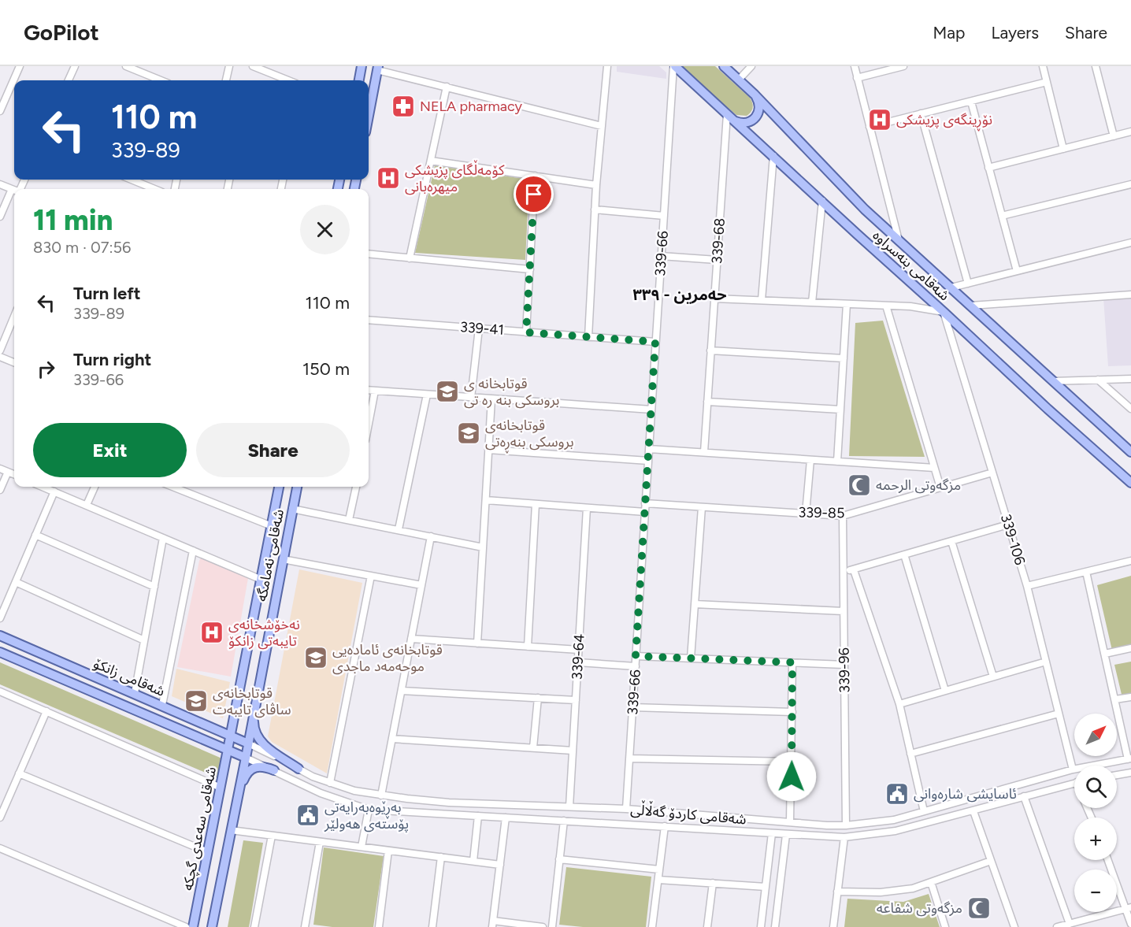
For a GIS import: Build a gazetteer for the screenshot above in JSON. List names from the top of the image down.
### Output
{
  "streets": {
    "main road": [
      "شەقامی بنەسراوە",
      "شەقامی نەمامگە",
      "شەقامی زانکۆ",
      "شەقامی سەعدی گچکە"
    ],
    "street": [
      "339-68",
      "339-66",
      "339-41",
      "339-85",
      "339-106",
      "339-64",
      "339-96",
      "شەقامی کاردۆ گەڵاڵی"
    ]
  },
  "crossings": [
    ["339-68", "شەقامی بنەسراوە"],
    ["339-66", "شەقامی بنەسراوە"],
    ["339-66", "339-41"],
    ["339-66", "339-85"],
    ["339-66", "شەقامی کاردۆ گەڵاڵی"],
    ["شەقامی بنەسراوە", "339-106"],
    ["339-85", "339-106"],
    ["339-85", "339-96"],
    ["339-106", "شەقامی کاردۆ گەڵاڵی"],
    ["شەقامی نەمامگە", "شەقامی زانکۆ"],
    ["شەقامی نەمامگە", "شەقامی کاردۆ گەڵاڵی"],
    ["شەقامی نەمامگە", "شەقامی سەعدی گچکە"],
    ["339-64", "شەقامی کاردۆ گەڵاڵی"],
    ["339-96", "شەقامی کاردۆ گەڵاڵی"],
    ["شەقامی زانکۆ", "شەقامی کاردۆ گەڵاڵی"],
    ["شەقامی زانکۆ", "شەقامی سەعدی گچکە"]
  ],
  "districts": ["حەمرین - ٣٣٩"],
  "places": {
    "pharmacy": ["NELA pharmacy"],
    "hospital": ["نۆڕینگەی پزیشکی", "کۆمەڵگای پزیشکی میهرەبانی", "نەخۆشخانەی تایبەتی زانکۆ"],
    "school or university": [
      "قوتابخانه ى بروسكى بنه ره تى",
      "قوتابخانەی بروسکی بنەڕەتی",
      "قوتابخانەی ئامادەیی موحەمەد ماجدی",
      "قوتابخانەی ساڤای تایبەت"
    ],
    "mosque": ["مزگەوتی الرحمە", "مزگەوتی شفاعە"],
    "public building": ["ئاسایشی شارەوانی", "بەڕێوەبەرایەتی پۆستەی هەولێر"]
  },
  "north": "top right",
  "page": {
    "header": "GoPilot",
    "nav": ["Map", "Layers", "Share"],
    "turn": ["110 m", "339-89"],
    "heading": ["11 min", "830 m · 07:56"],
    "list": [
      {
        "name": "Turn left",
        "note": "339-89",
        "value": "110 m"
      },
      {
        "name": "Turn right",
        "note": "339-66",
        "value": "150 m"
      }
    ],
    "buttons": ["Exit", "Share"],
    "map_buttons": ["+", "−"]
  }
}
